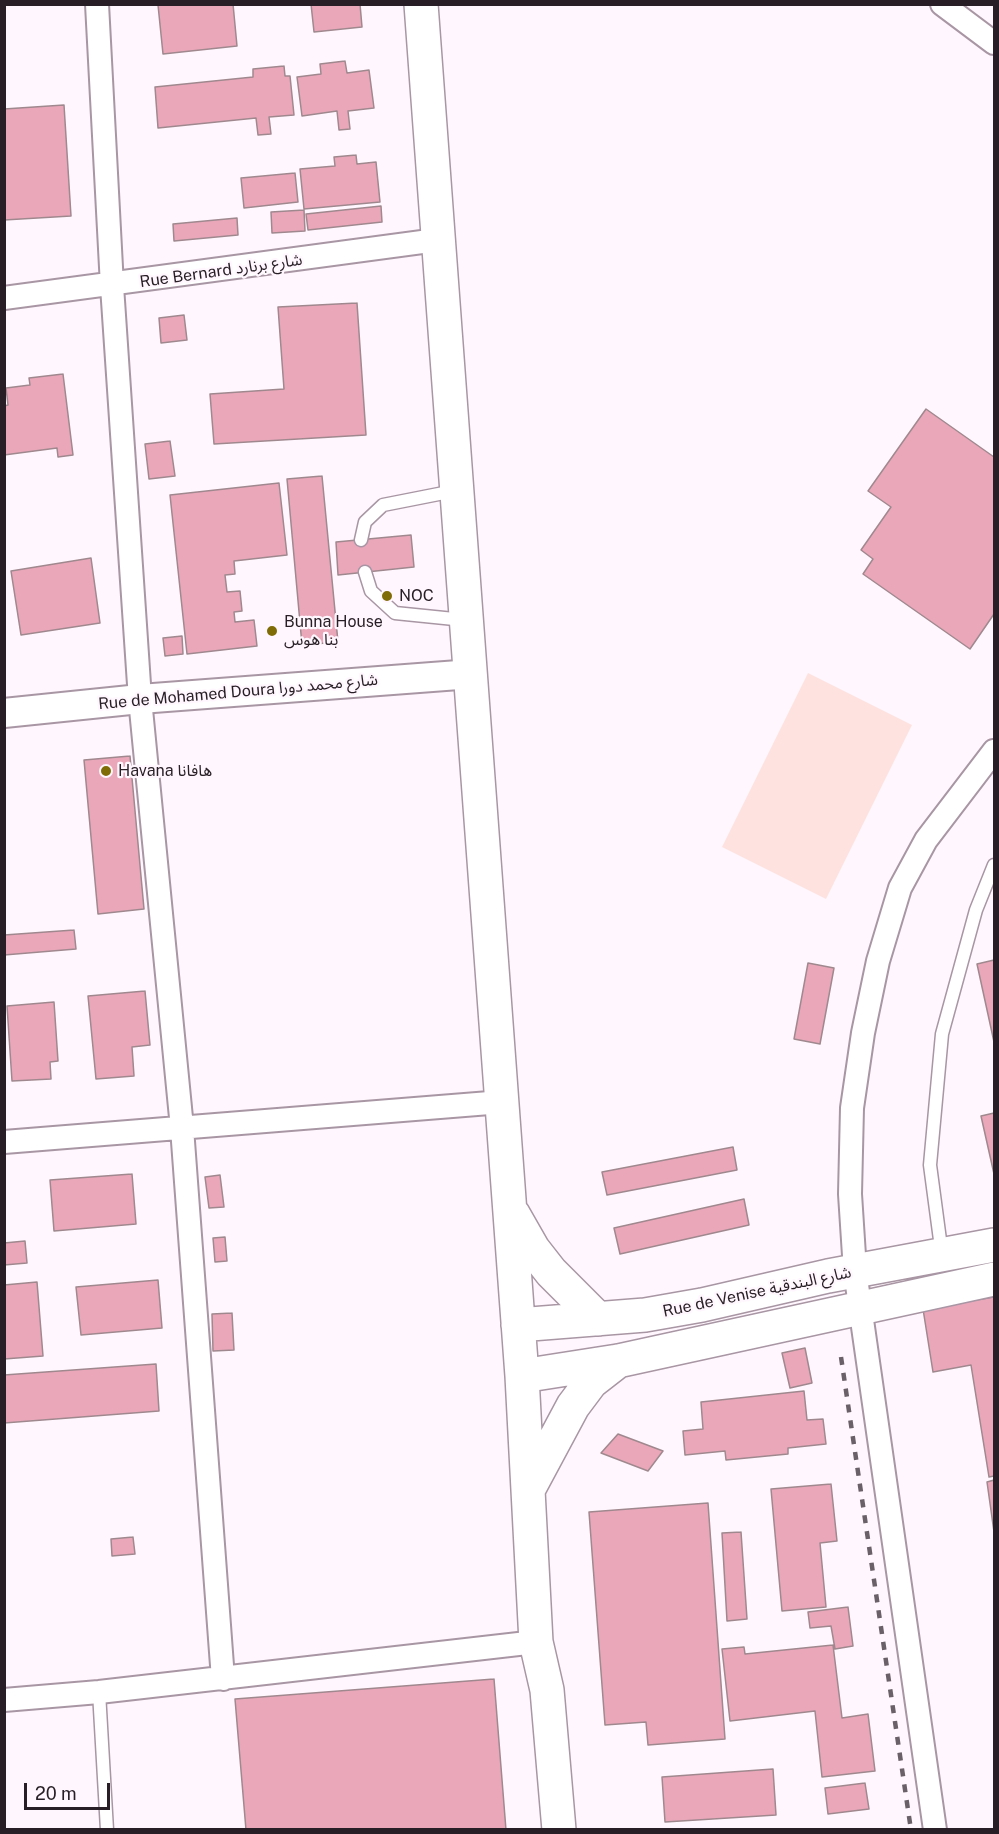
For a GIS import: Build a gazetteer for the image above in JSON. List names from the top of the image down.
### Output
{
  "streets": {
    "main road": ["Rue de Venise شارع البندقية"],
    "street": ["Rue Bernard شارع برنارد", "Rue de Mohamed Doura شارع محمد دورا"]
  },
  "places": ["NOC", "Bunna House بنا هوس", "Havana هافانا"],
  "scale_bar": "20 m"
}
